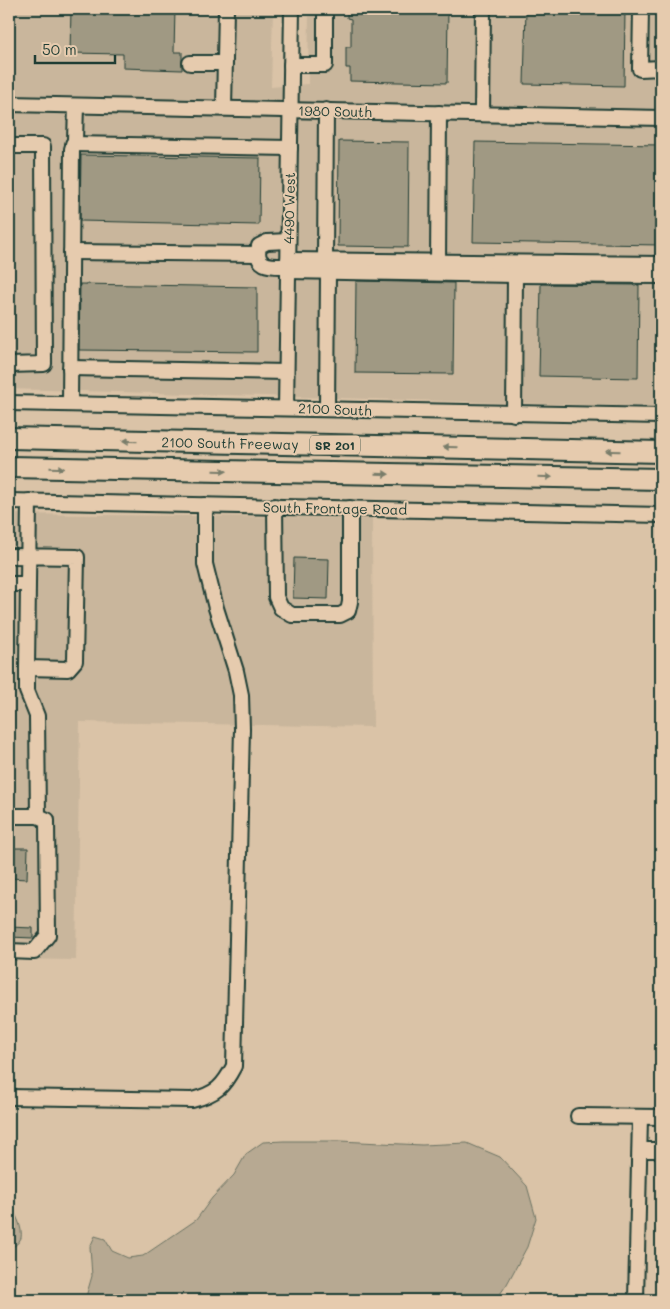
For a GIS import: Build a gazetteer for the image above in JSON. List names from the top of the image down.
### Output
{
  "streets": {
    "highway": ["2100 South Freeway", "SR 201"],
    "street": [
      "1980 South",
      "4490 West",
      "2100 South",
      "South Frontage Road"
    ]
  },
  "crossings": [
    ["1980 South", "4490 West"],
    ["4490 West", "2100 South"]
  ],
  "scale_bar": "50 m"
}
